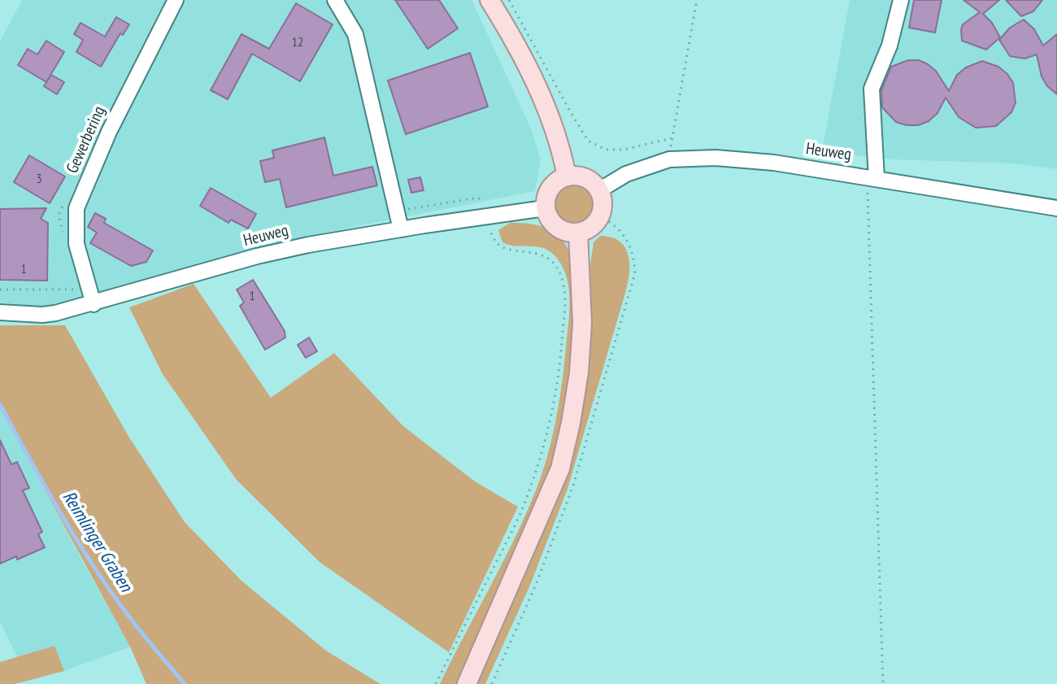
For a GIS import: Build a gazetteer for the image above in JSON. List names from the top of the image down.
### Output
{
  "streets": {
    "street": ["Gewerbering", "Heuweg"]
  },
  "crossings": [
    ["Gewerbering", "Heuweg"]
  ],
  "water": ["Reimlinger Graben"],
  "house_numbers": [
    "12",
    "3",
    "1",
    "1"
  ]
}
